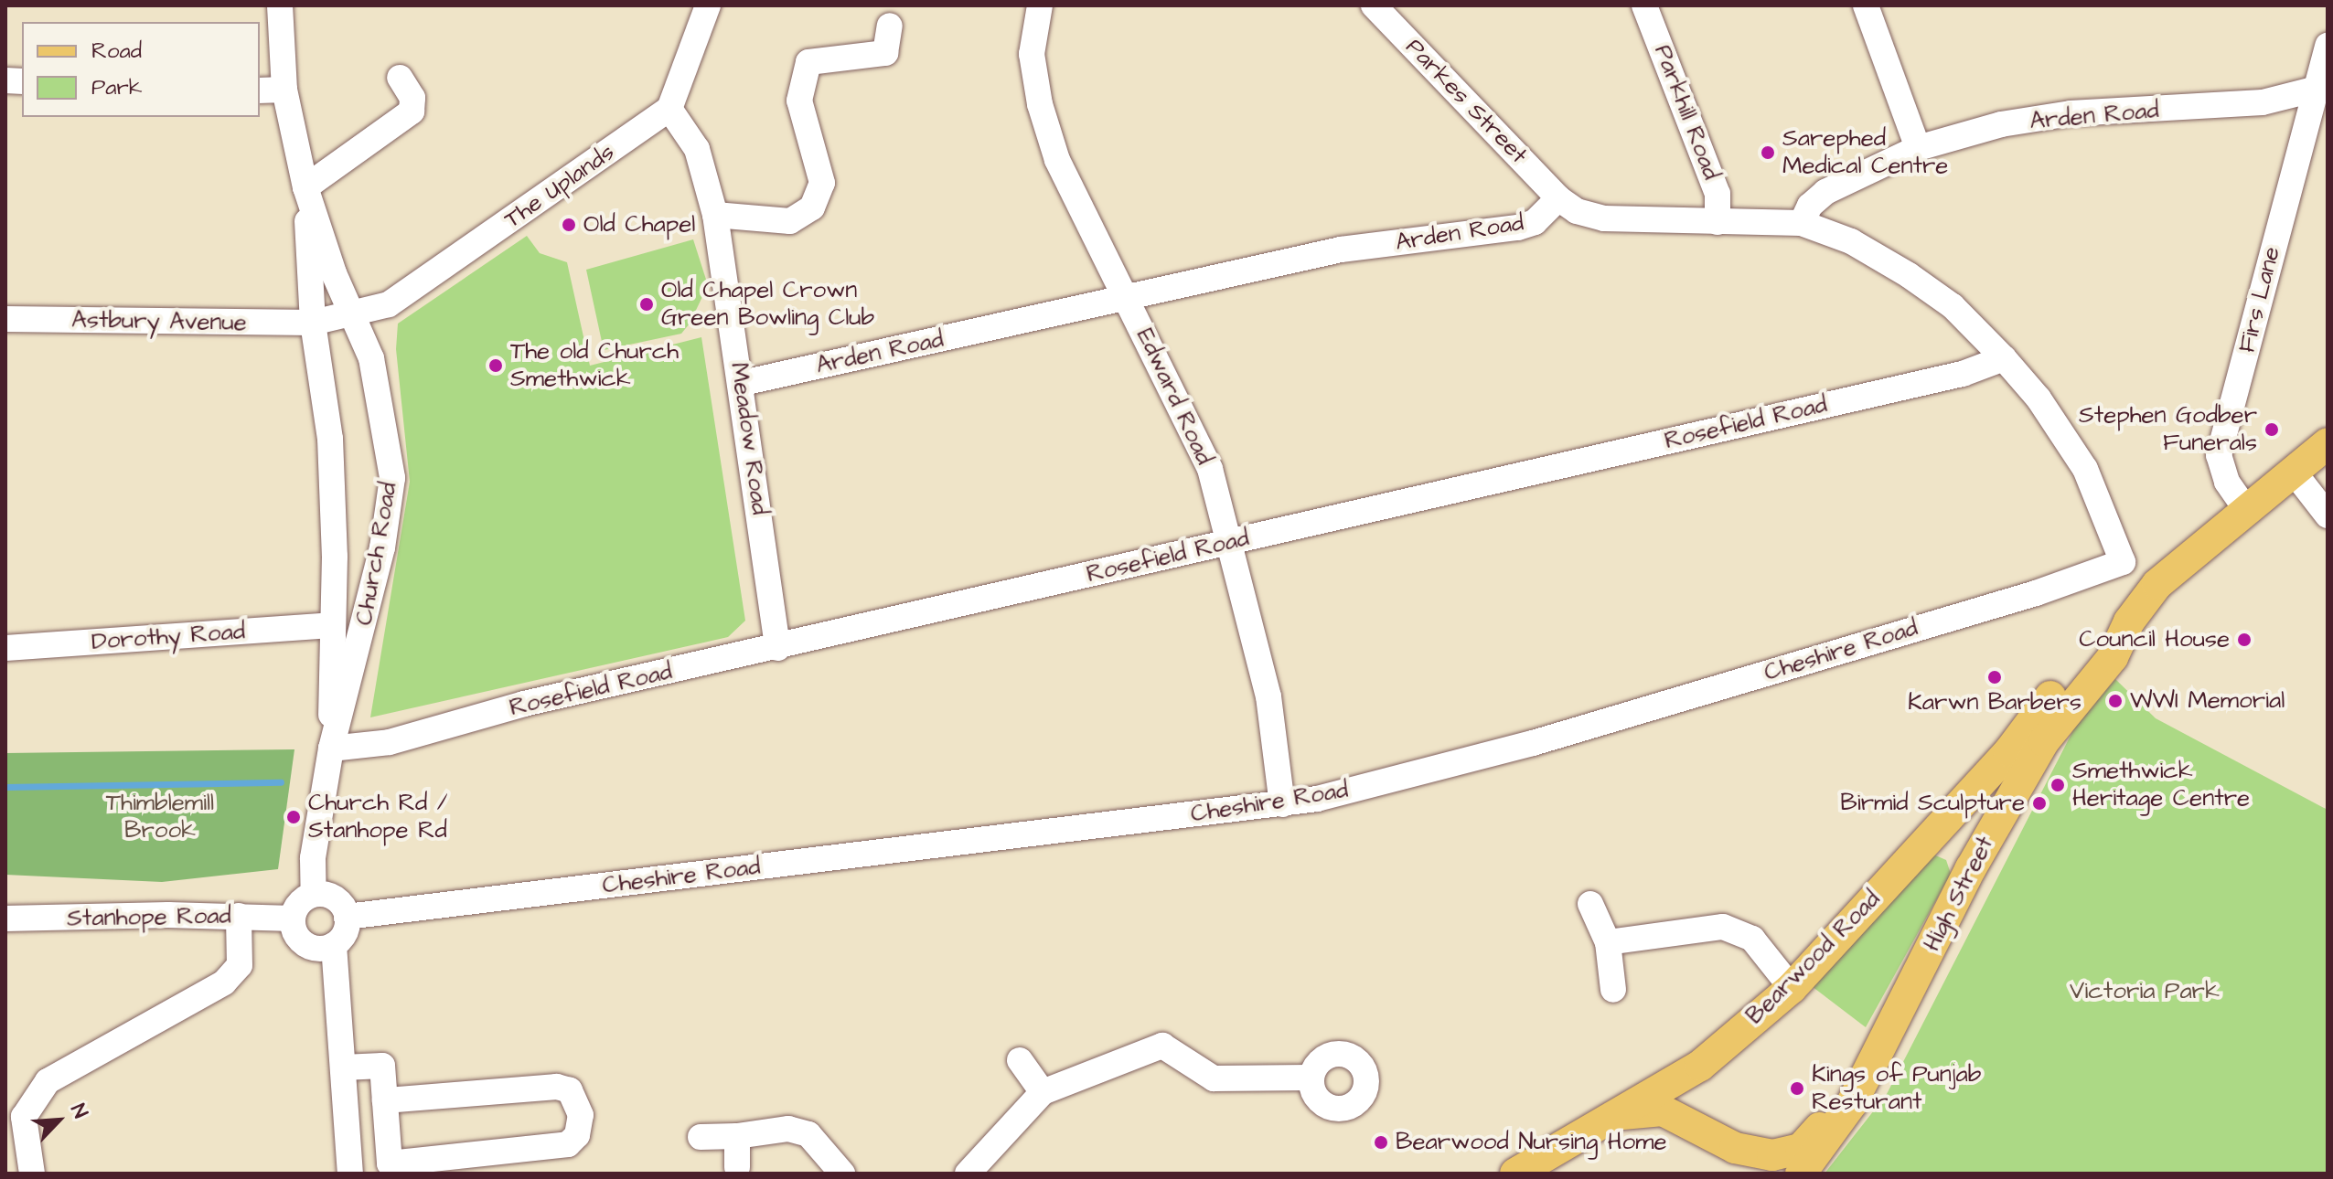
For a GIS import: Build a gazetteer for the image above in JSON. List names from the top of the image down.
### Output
{
  "streets": {
    "main road": ["High Street", "Bearwood Road"],
    "street": [
      "Parkes Street",
      "Parkhill Road",
      "Arden Road",
      "The Uplands",
      "Firs Lane",
      "Astbury Avenue",
      "Edward Road",
      "Rosefield Road",
      "Meadow Road",
      "Church Road",
      "Dorothy Road",
      "Cheshire Road",
      "Stanhope Road"
    ]
  },
  "crossings": [
    ["Parkes Street", "Arden Road"],
    ["Arden Road", "Firs Lane"],
    ["Arden Road", "Edward Road"],
    ["Arden Road", "Meadow Road"],
    ["The Uplands", "Meadow Road"],
    ["The Uplands", "Church Road"],
    ["Firs Lane", "High Street"],
    ["Astbury Avenue", "Church Road"],
    ["Edward Road", "Rosefield Road"],
    ["Edward Road", "Cheshire Road"],
    ["Rosefield Road", "Meadow Road"],
    ["Rosefield Road", "Church Road"],
    ["Church Road", "Dorothy Road"],
    ["Church Road", "Cheshire Road"],
    ["Church Road", "Stanhope Road"],
    ["Cheshire Road", "Stanhope Road"],
    ["High Street", "Bearwood Road"]
  ],
  "parks": ["Thimblemill Brook", "Victoria Park"],
  "places": [
    "Sarephed Medical Centre",
    "Old Chapel",
    "Old Chapel Crown Green Bowling Club",
    "The old Church Smethwick",
    "Stephen Godber Funerals",
    "Council House",
    "Karwn Barbers",
    "WWI Memorial",
    "Smethwick Heritage Centre",
    "Birmid Sculpture",
    "Church Rd / Stanhope Rd",
    "Kings of Punjab Resturant",
    "Bearwood Nursing Home"
  ],
  "legend": ["Road", "Park"],
  "north": "top right"
}
